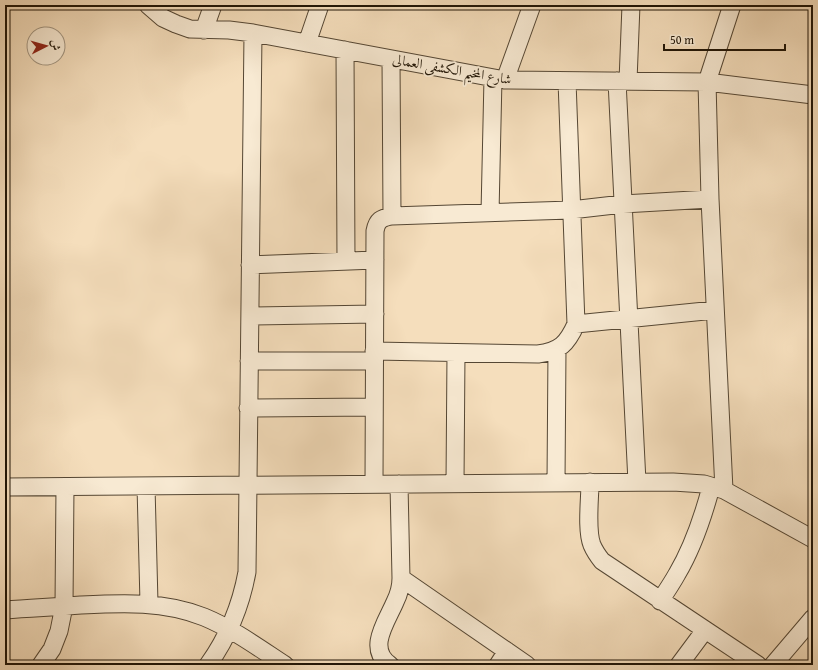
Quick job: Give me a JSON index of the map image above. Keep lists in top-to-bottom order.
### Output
{
  "streets": {
    "street": ["شارع المخيم الكشفى العمالى"]
  },
  "scale_bar": "50 m",
  "north": "right"
}
